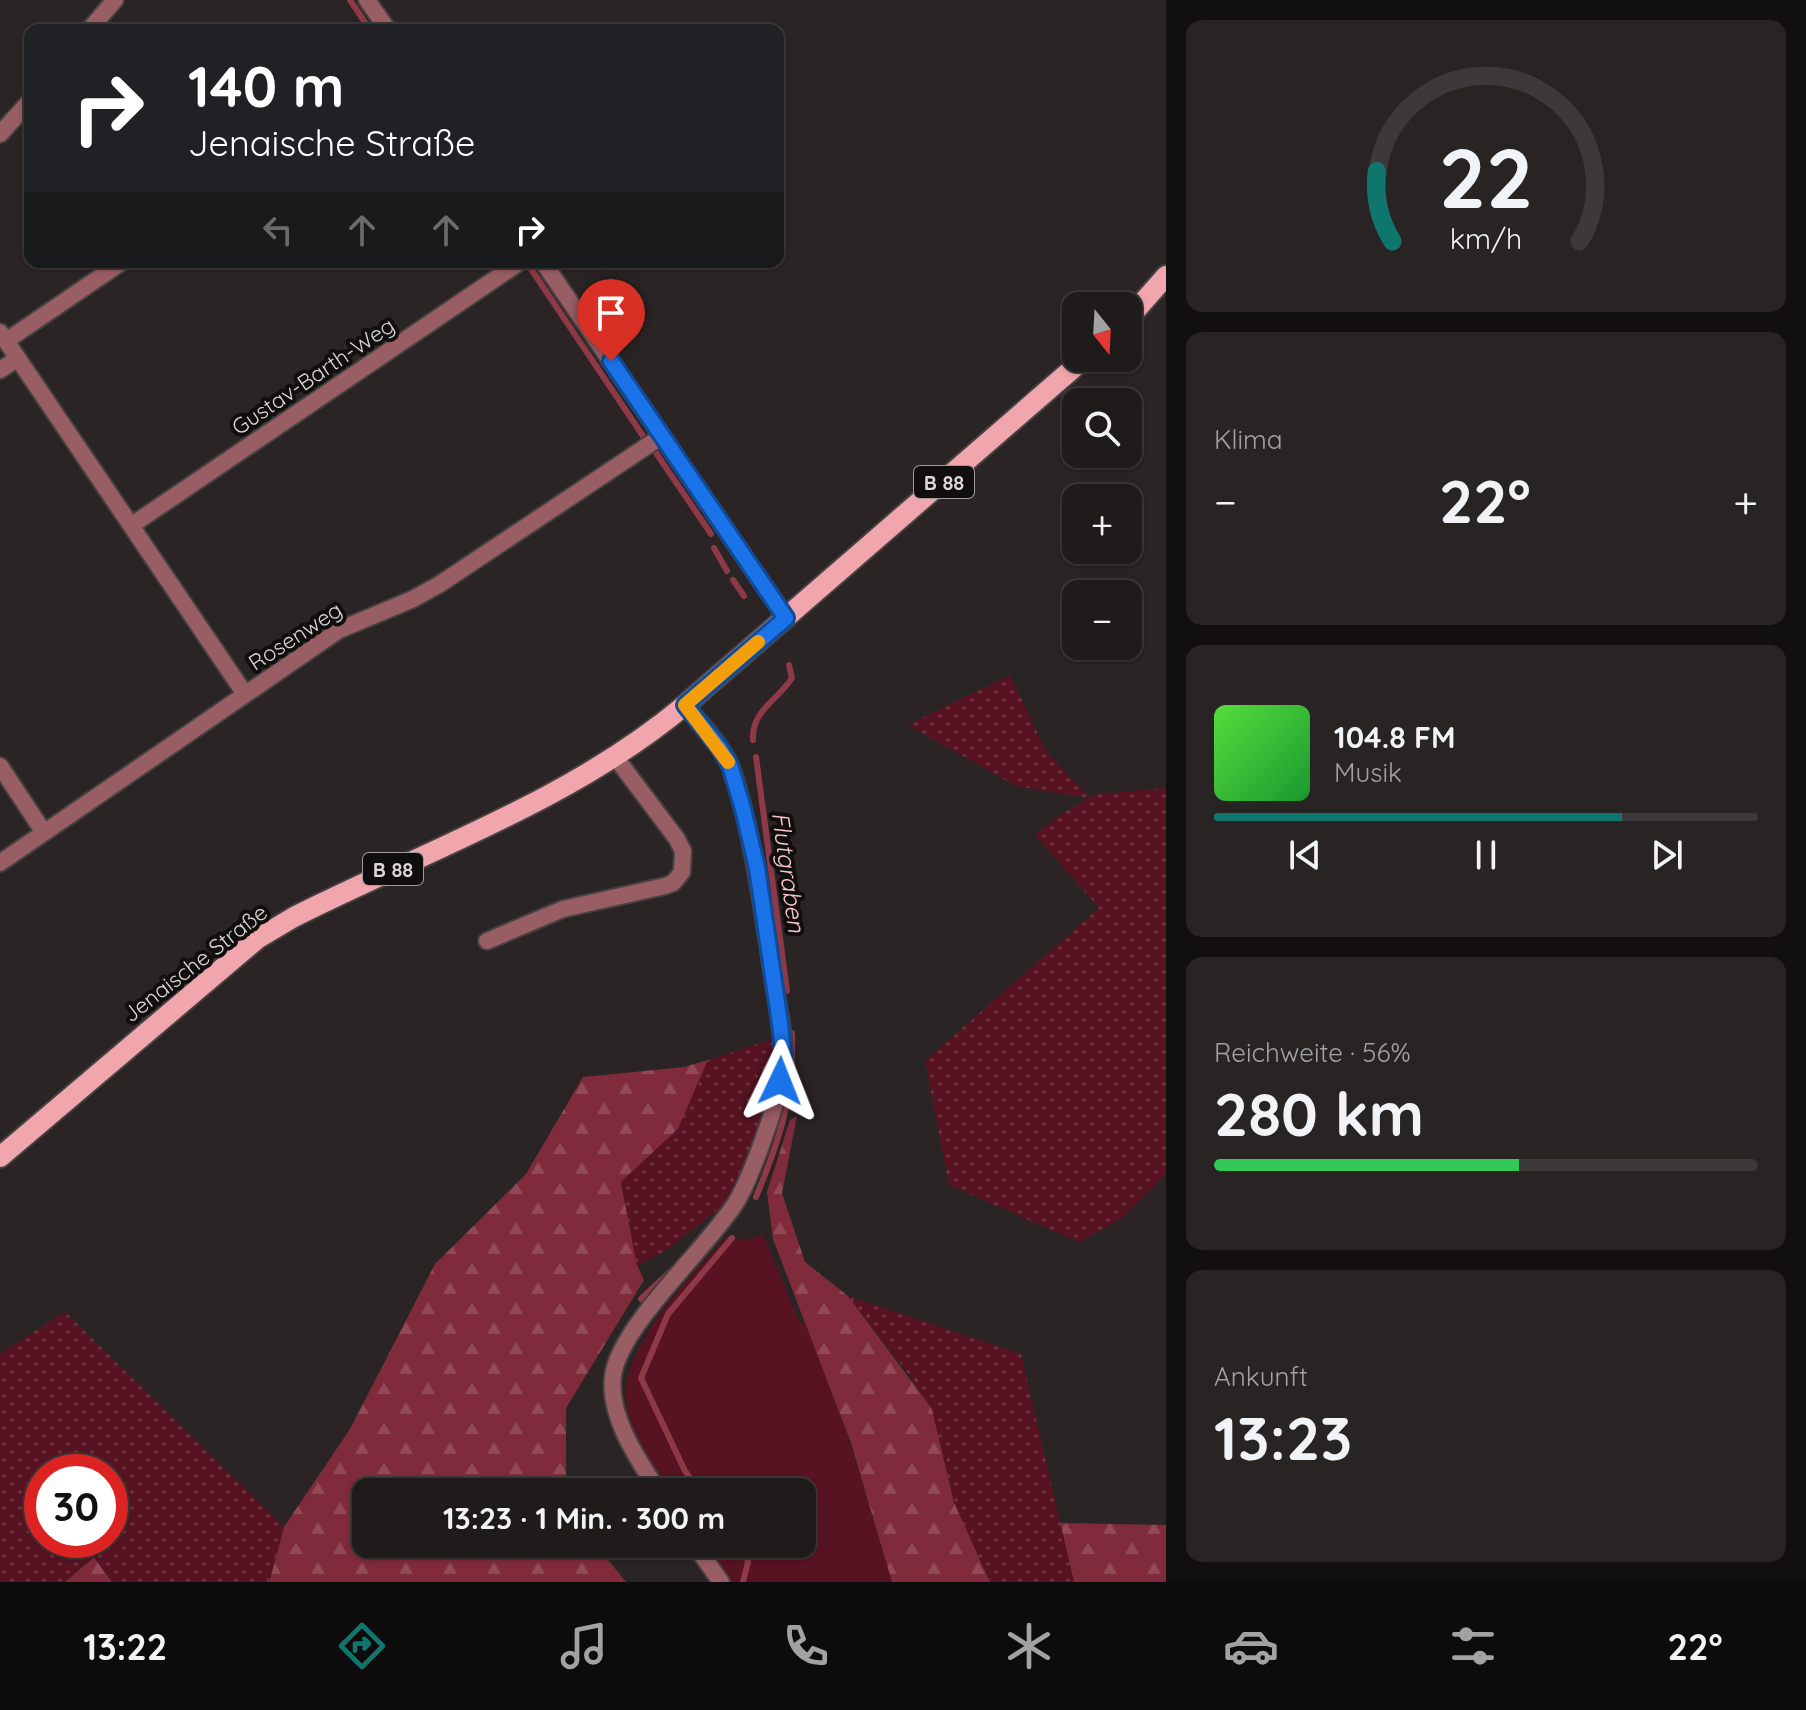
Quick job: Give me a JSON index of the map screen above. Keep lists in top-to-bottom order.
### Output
{
  "streets": {
    "main road": ["B 88", "Jenaische Straße"],
    "street": ["Gustav-Barth-Weg", "Rosenweg"]
  },
  "water": ["Flutgraben"],
  "north": "bottom",
  "page": {
    "turn": ["140 m", "Jenaische Straße"],
    "map_buttons": ["+", "−"],
    "tile": [
      "Klima",
      ["Reichweite · 56%", "280 km"],
      ["Ankunft", "13:23"]
    ],
    "heat": ["−", "22°", "+"],
    "song": ["104.8 FM", "Musik"],
    "limit": "30",
    "trip": "13:23 · 1 Min. · 300 m",
    "tabs": ["13:22", "22°"],
    "gauge": ["22", "km/h"]
  }
}
